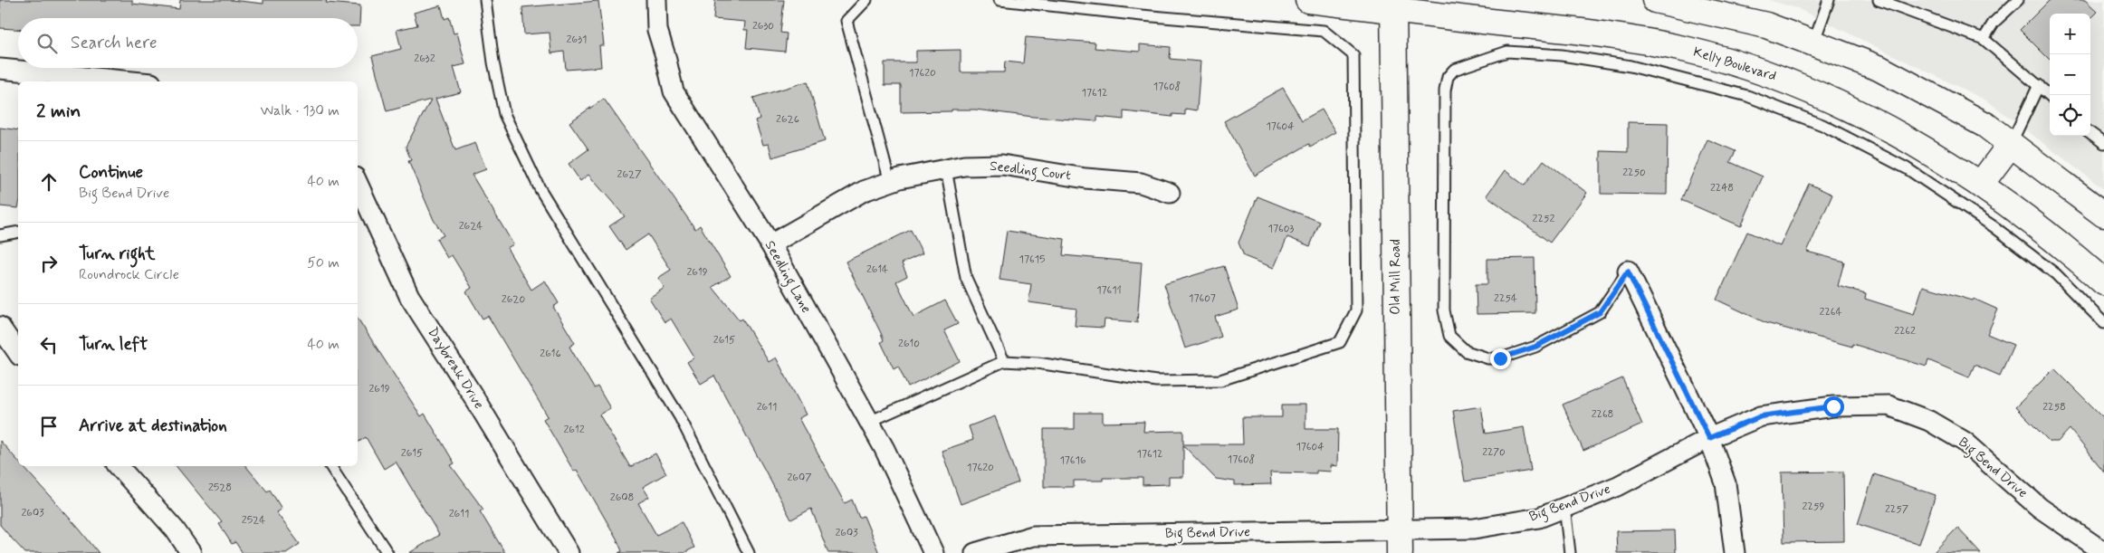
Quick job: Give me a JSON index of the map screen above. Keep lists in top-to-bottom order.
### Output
{
  "streets": {
    "main road": ["Kelly Boulevard", "Old Mill Road"],
    "street": [
      "Seedling Court",
      "Seedling Lane",
      "Daybreak Drive",
      "Big Bend Drive"
    ]
  },
  "crossings": [
    ["Kelly Boulevard", "Old Mill Road"],
    ["Seedling Court", "Seedling Lane"],
    ["Old Mill Road", "Big Bend Drive"]
  ],
  "house_numbers": [
    "2630",
    "2631",
    "2632",
    "17620",
    "17608",
    "17612",
    "2626",
    "17604",
    "2250",
    "2627",
    "2248",
    "2252",
    "2624",
    "17603",
    "17615",
    "2614",
    "2619",
    "17611",
    "17607",
    "2254",
    "2620",
    "2264",
    "2262",
    "2615",
    "2610",
    "2616",
    "2619",
    "2611",
    "2258",
    "2268",
    "2612",
    "17604",
    "2270",
    "2615",
    "17612",
    "17608",
    "17616",
    "17620",
    "2607",
    "2528",
    "2608",
    "2259",
    "2257",
    "2603",
    "2611",
    "2524",
    "2603"
  ],
  "page": {
    "map_buttons": ["+", "−"],
    "search": "Search here",
    "heading": ["2 min", "Walk · 130 m"],
    "list": [
      ["Continue", "Big Bend Drive", "40 m"],
      ["Turn right", "Roundrock Circle", "50 m"],
      ["Turn left", "40 m"],
      "Arrive at destination"
    ]
  }
}
